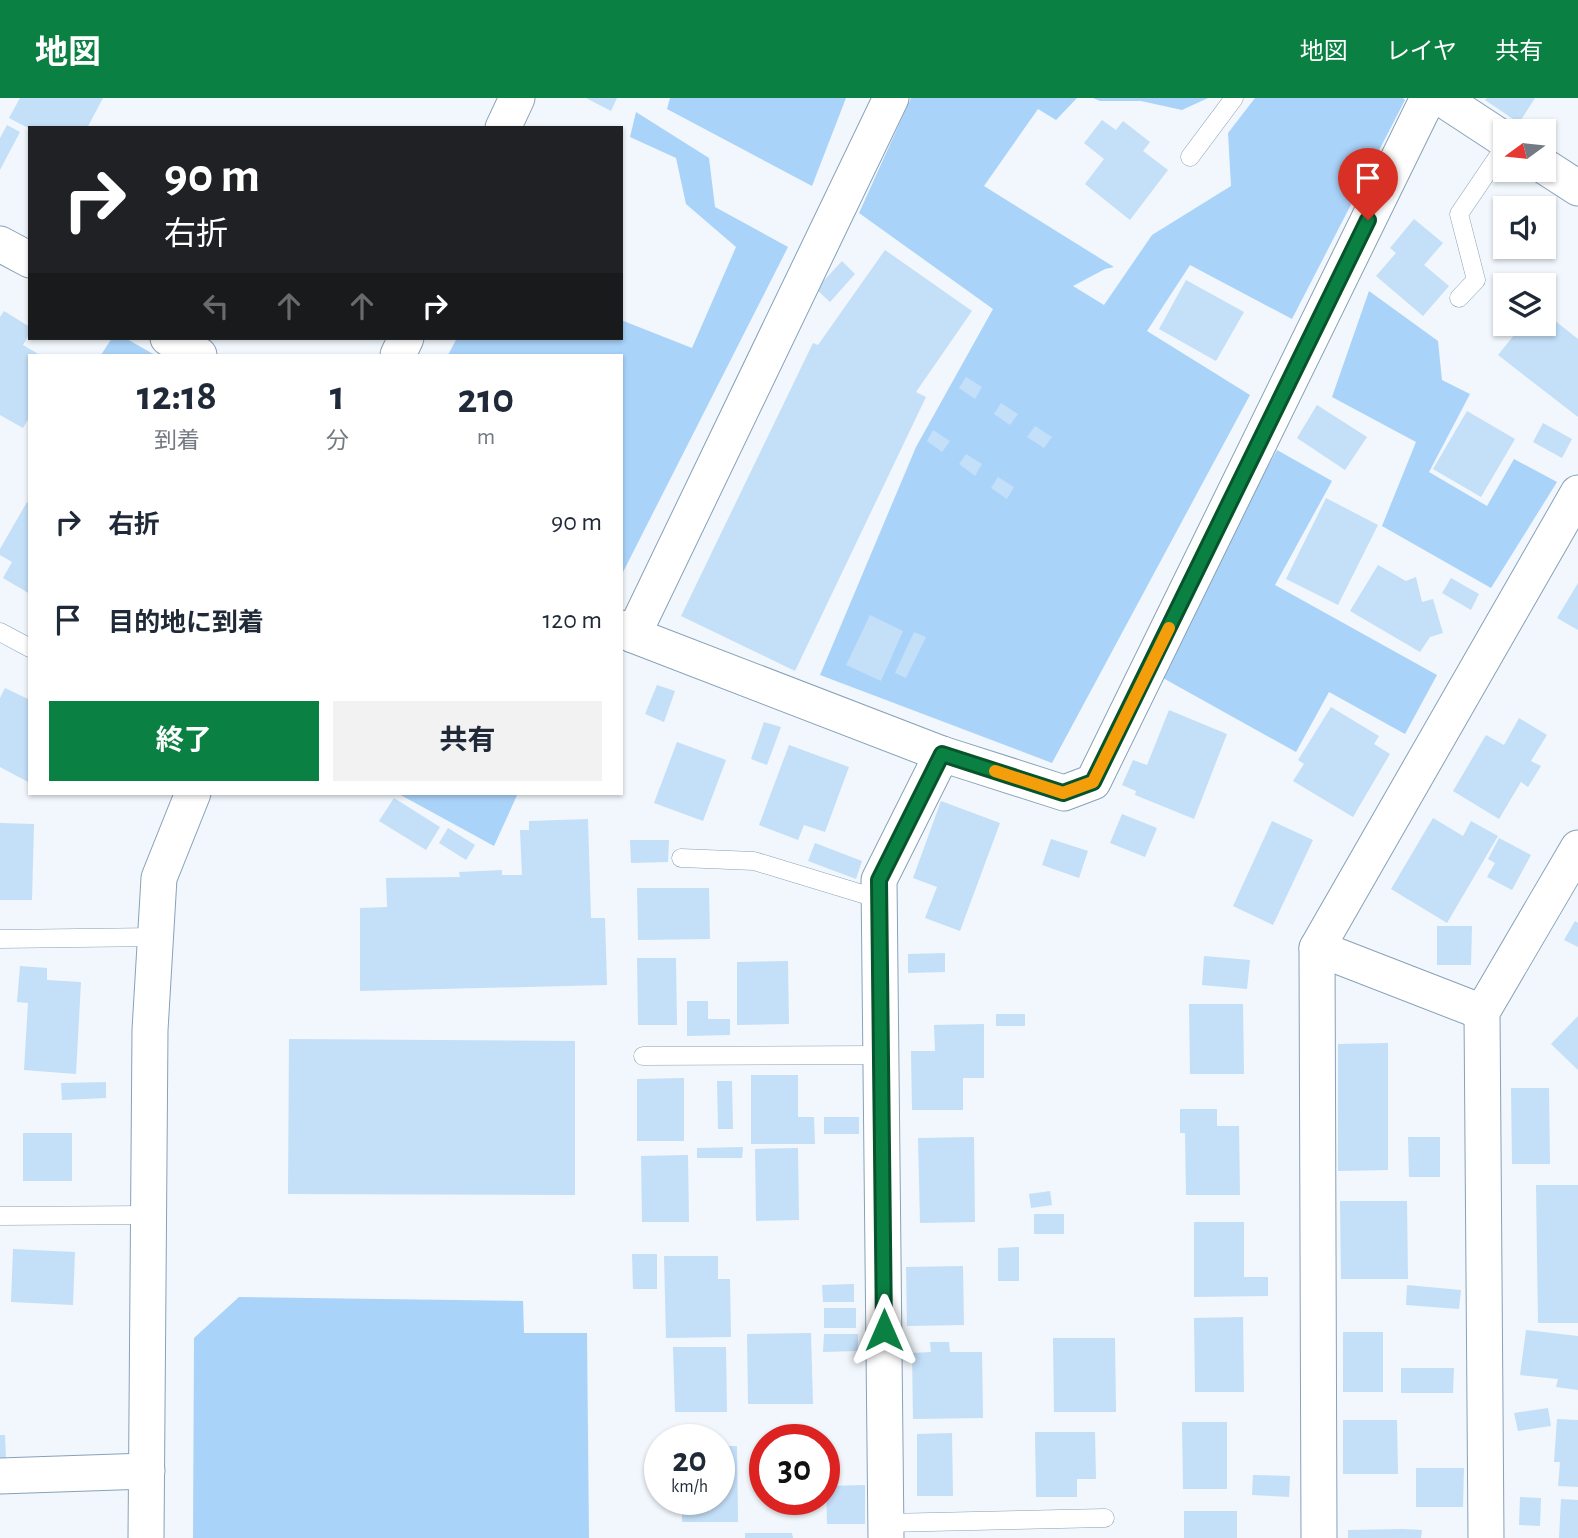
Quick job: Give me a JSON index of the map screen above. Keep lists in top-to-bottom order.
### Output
{
  "north": "left",
  "page": {
    "header": "地図",
    "nav": ["地図", "レイヤ", "共有"],
    "turn": ["90 m", "右折"],
    "eta": [
      "12:18",
      "到着",
      "1",
      "分",
      "210",
      "m"
    ],
    "list": [
      {
        "name": "右折",
        "value": "90 m"
      },
      {
        "name": "目的地に到着",
        "value": "120 m"
      }
    ],
    "buttons": ["終了", "共有"],
    "speed": "20 km/h",
    "limit": "30"
  }
}
